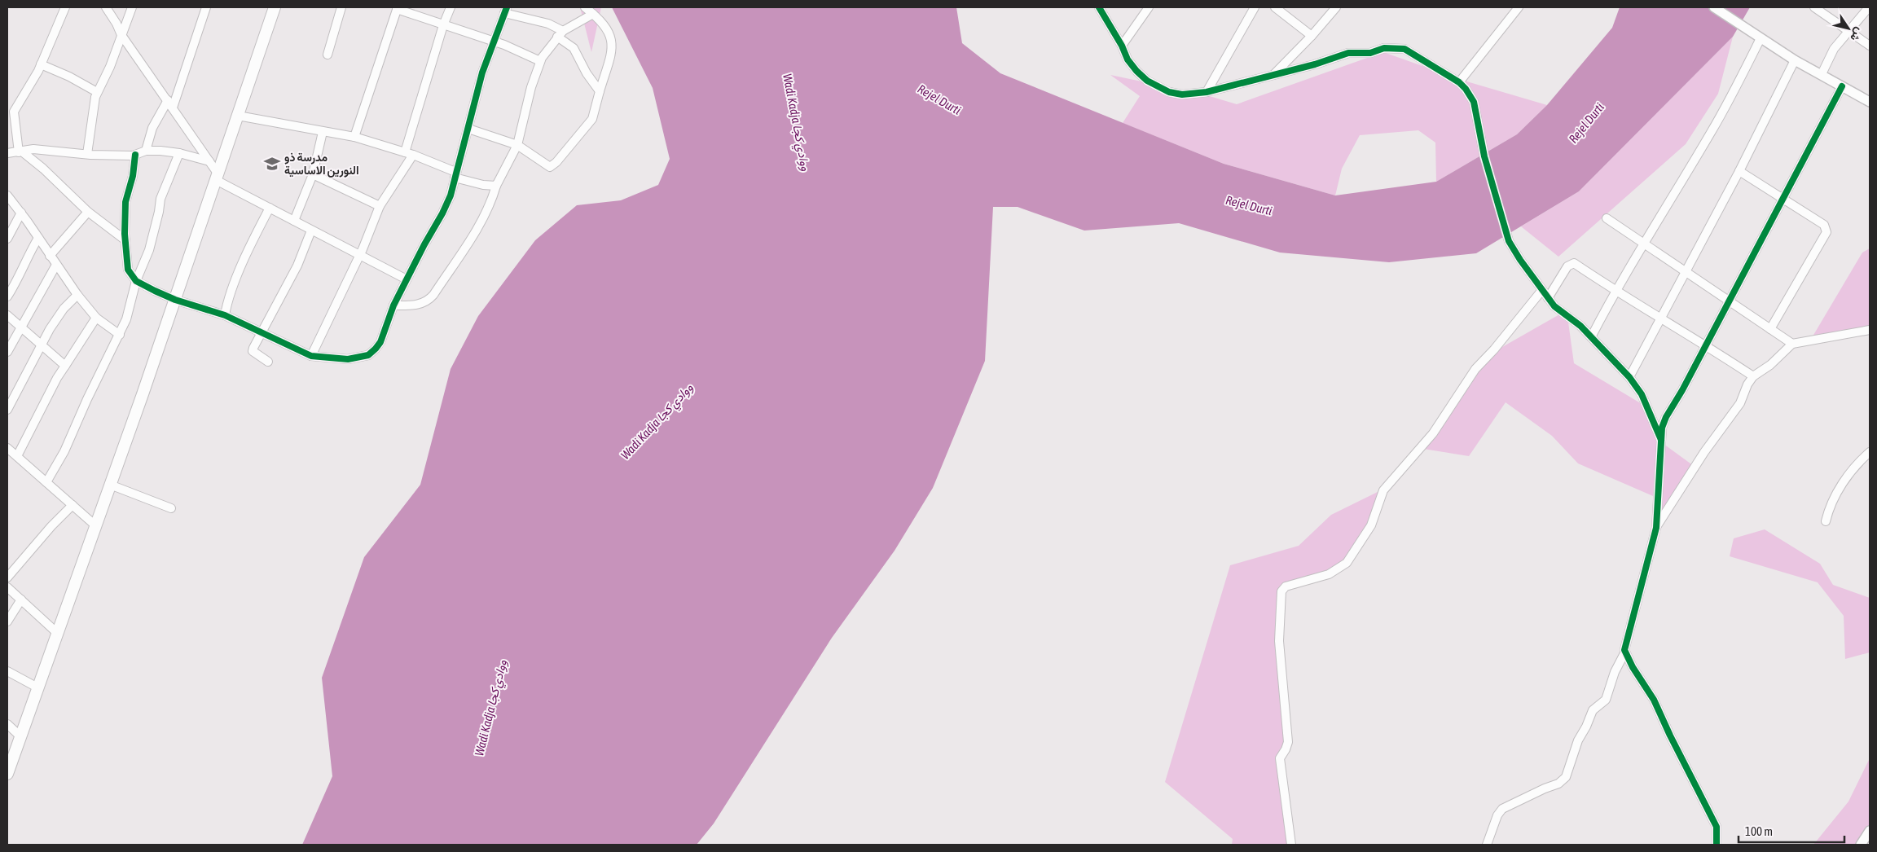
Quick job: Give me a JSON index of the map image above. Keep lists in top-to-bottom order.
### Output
{
  "water": ["Rejel Durti", "Wadi Kadja ووادي كجا"],
  "places": {
    "school or university": ["مدرسة ذو النورين الاساسية"]
  },
  "scale_bar": "100 m",
  "north": "bottom right"
}
